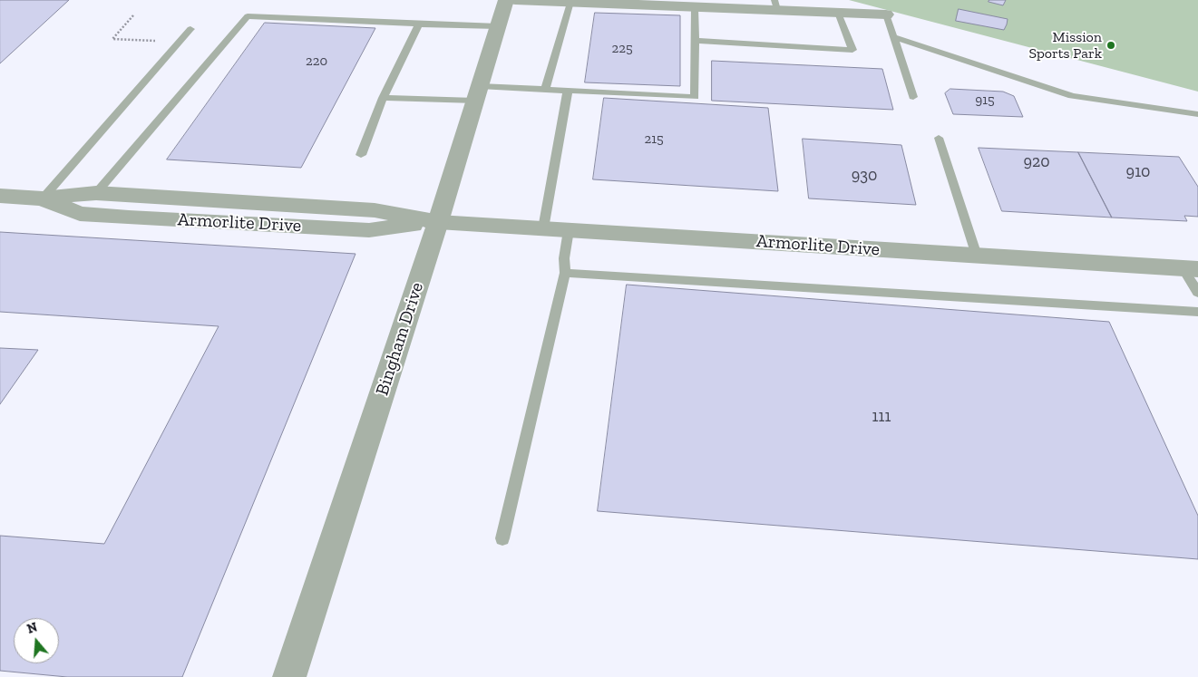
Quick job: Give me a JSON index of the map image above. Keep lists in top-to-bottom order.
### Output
{
  "streets": {
    "street": ["Armorlite Drive", "Bingham Drive"]
  },
  "crossings": [
    ["Armorlite Drive", "Bingham Drive"]
  ],
  "places": ["Mission Sports Park"],
  "house_numbers": [
    "225",
    "220",
    "915",
    "215",
    "920",
    "910",
    "930",
    "111"
  ],
  "north": "top"
}
